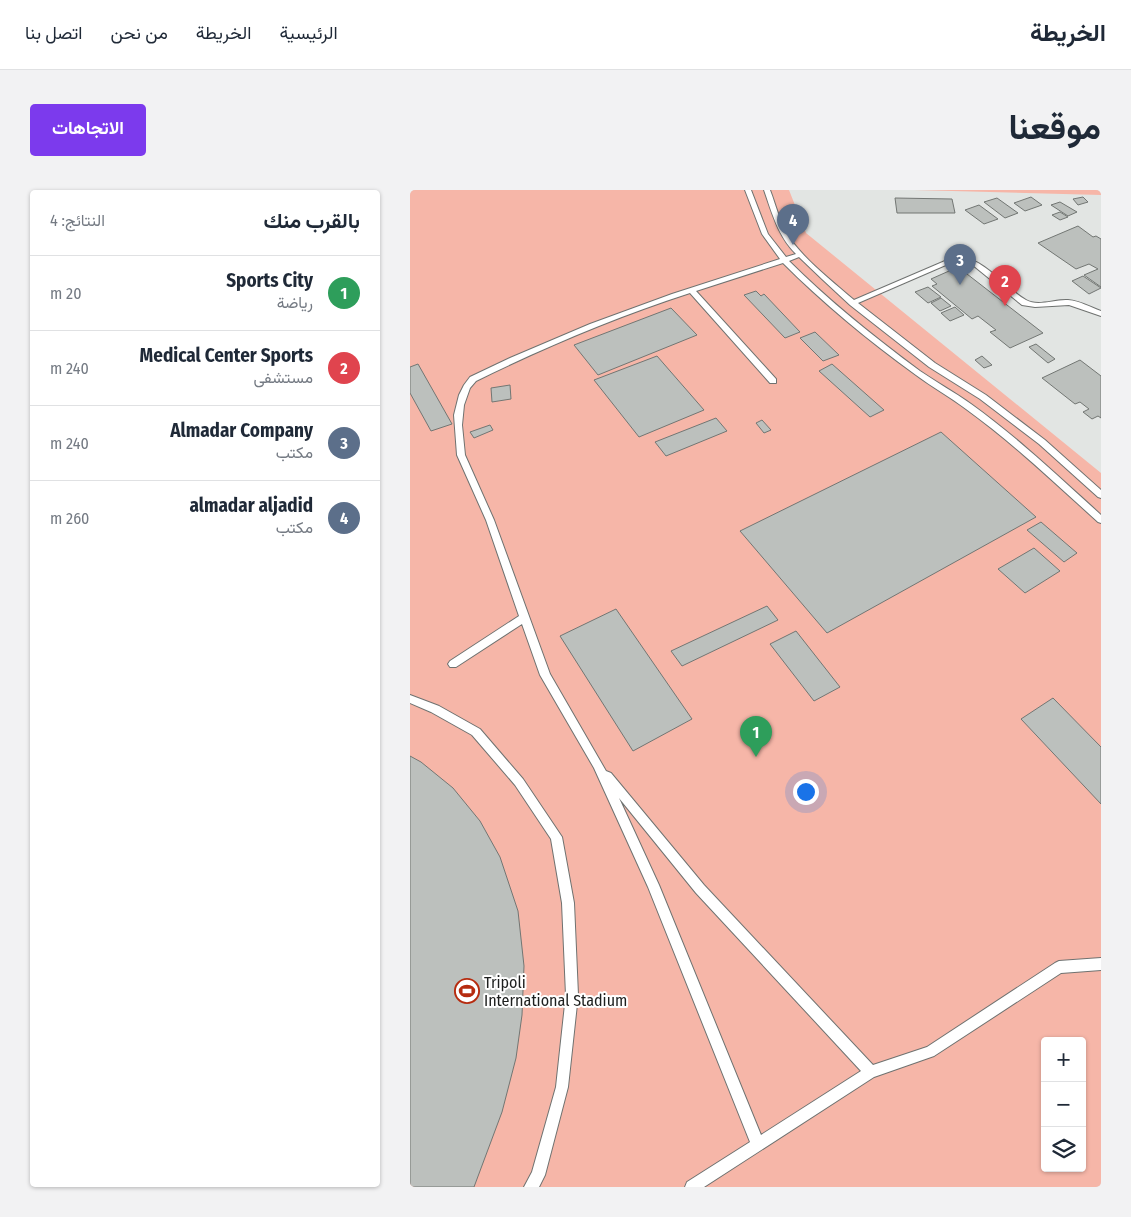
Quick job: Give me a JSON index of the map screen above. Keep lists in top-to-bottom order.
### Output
{
  "places": {
    "sports": ["Tripoli International Stadium"]
  },
  "page": {
    "header": "الخريطة",
    "nav": [
      "الرئيسية",
      "الخريطة",
      "من نحن",
      "اتصل بنا"
    ],
    "title": "موقعنا",
    "buttons": "الاتجاهات",
    "heading": ["بالقرب منك", "النتائج: 4"],
    "pins": [
      "4",
      "3",
      "2",
      "1"
    ],
    "list": [
      {
        "mark": "1",
        "name": "Sports City",
        "note": "رياضة",
        "value": "20 m"
      },
      {
        "mark": "2",
        "name": "Medical Center Sports",
        "note": "مستشفى",
        "value": "240 m"
      },
      {
        "mark": "3",
        "name": "Almadar Company",
        "note": "مكتب",
        "value": "240 m"
      },
      {
        "mark": "4",
        "name": "almadar aljadid",
        "note": "مكتب",
        "value": "260 m"
      }
    ],
    "map_buttons": ["+", "−"]
  }
}
